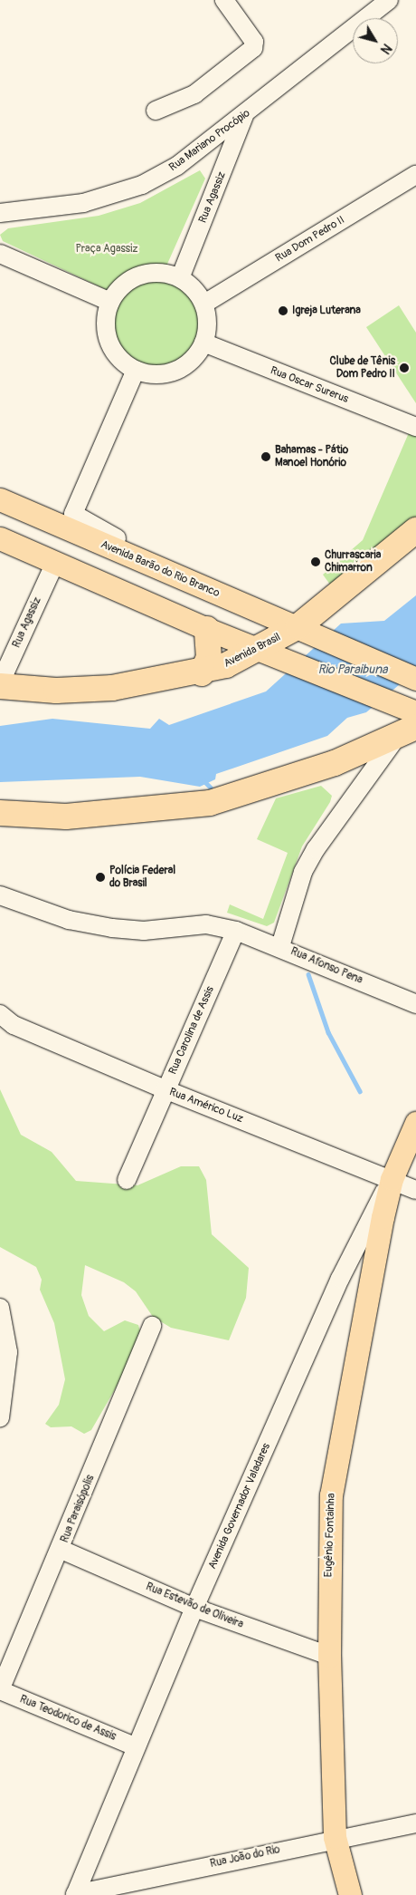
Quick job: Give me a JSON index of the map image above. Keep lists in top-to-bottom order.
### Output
{
  "streets": {
    "highway": ["Avenida Brasil"],
    "main road": ["Avenida Barão do Rio Branco", "Avenida Governador Valadares", "Eugênio Fontainha"],
    "street": [
      "Rua Mariano Procópio",
      "Rua Agassiz",
      "Rua Dom Pedro II",
      "Rua Oscar Surerus",
      "Rua Afonso Pena",
      "Rua Carolina de Assis",
      "Rua Américo Luz",
      "Rua Paraisópolis",
      "Rua Estevão de Oliveira",
      "Rua Teodorico de Assis",
      "Rua João do Rio"
    ]
  },
  "crossings": [
    ["Rua Mariano Procópio", "Rua Agassiz"],
    ["Rua Agassiz", "Rua Dom Pedro II"],
    ["Rua Agassiz", "Rua Oscar Surerus"],
    ["Rua Agassiz", "Avenida Brasil"],
    ["Rua Dom Pedro II", "Rua Oscar Surerus"],
    ["Avenida Barão do Rio Branco", "Avenida Brasil"],
    ["Rua Afonso Pena", "Rua Carolina de Assis"],
    ["Rua Carolina de Assis", "Rua Américo Luz"],
    ["Rua Américo Luz", "Avenida Governador Valadares"],
    ["Rua Américo Luz", "Eugênio Fontainha"],
    ["Avenida Governador Valadares", "Eugênio Fontainha"],
    ["Avenida Governador Valadares", "Rua Estevão de Oliveira"],
    ["Avenida Governador Valadares", "Rua Teodorico de Assis"],
    ["Avenida Governador Valadares", "Rua João do Rio"],
    ["Rua Paraisópolis", "Rua Estevão de Oliveira"],
    ["Rua Paraisópolis", "Rua Teodorico de Assis"],
    ["Eugênio Fontainha", "Rua Estevão de Oliveira"],
    ["Eugênio Fontainha", "Rua João do Rio"]
  ],
  "water": ["Rio Paraibuna"],
  "parks": ["Praça Agassiz"],
  "places": [
    "Igreja Luterana",
    "Clube de Tênis Dom Pedro II",
    "Bahamas - Pátio Manoel Honório",
    "Churrascaria Chimarron",
    "Polícia Federal do Brasil"
  ],
  "north": "bottom right"
}
